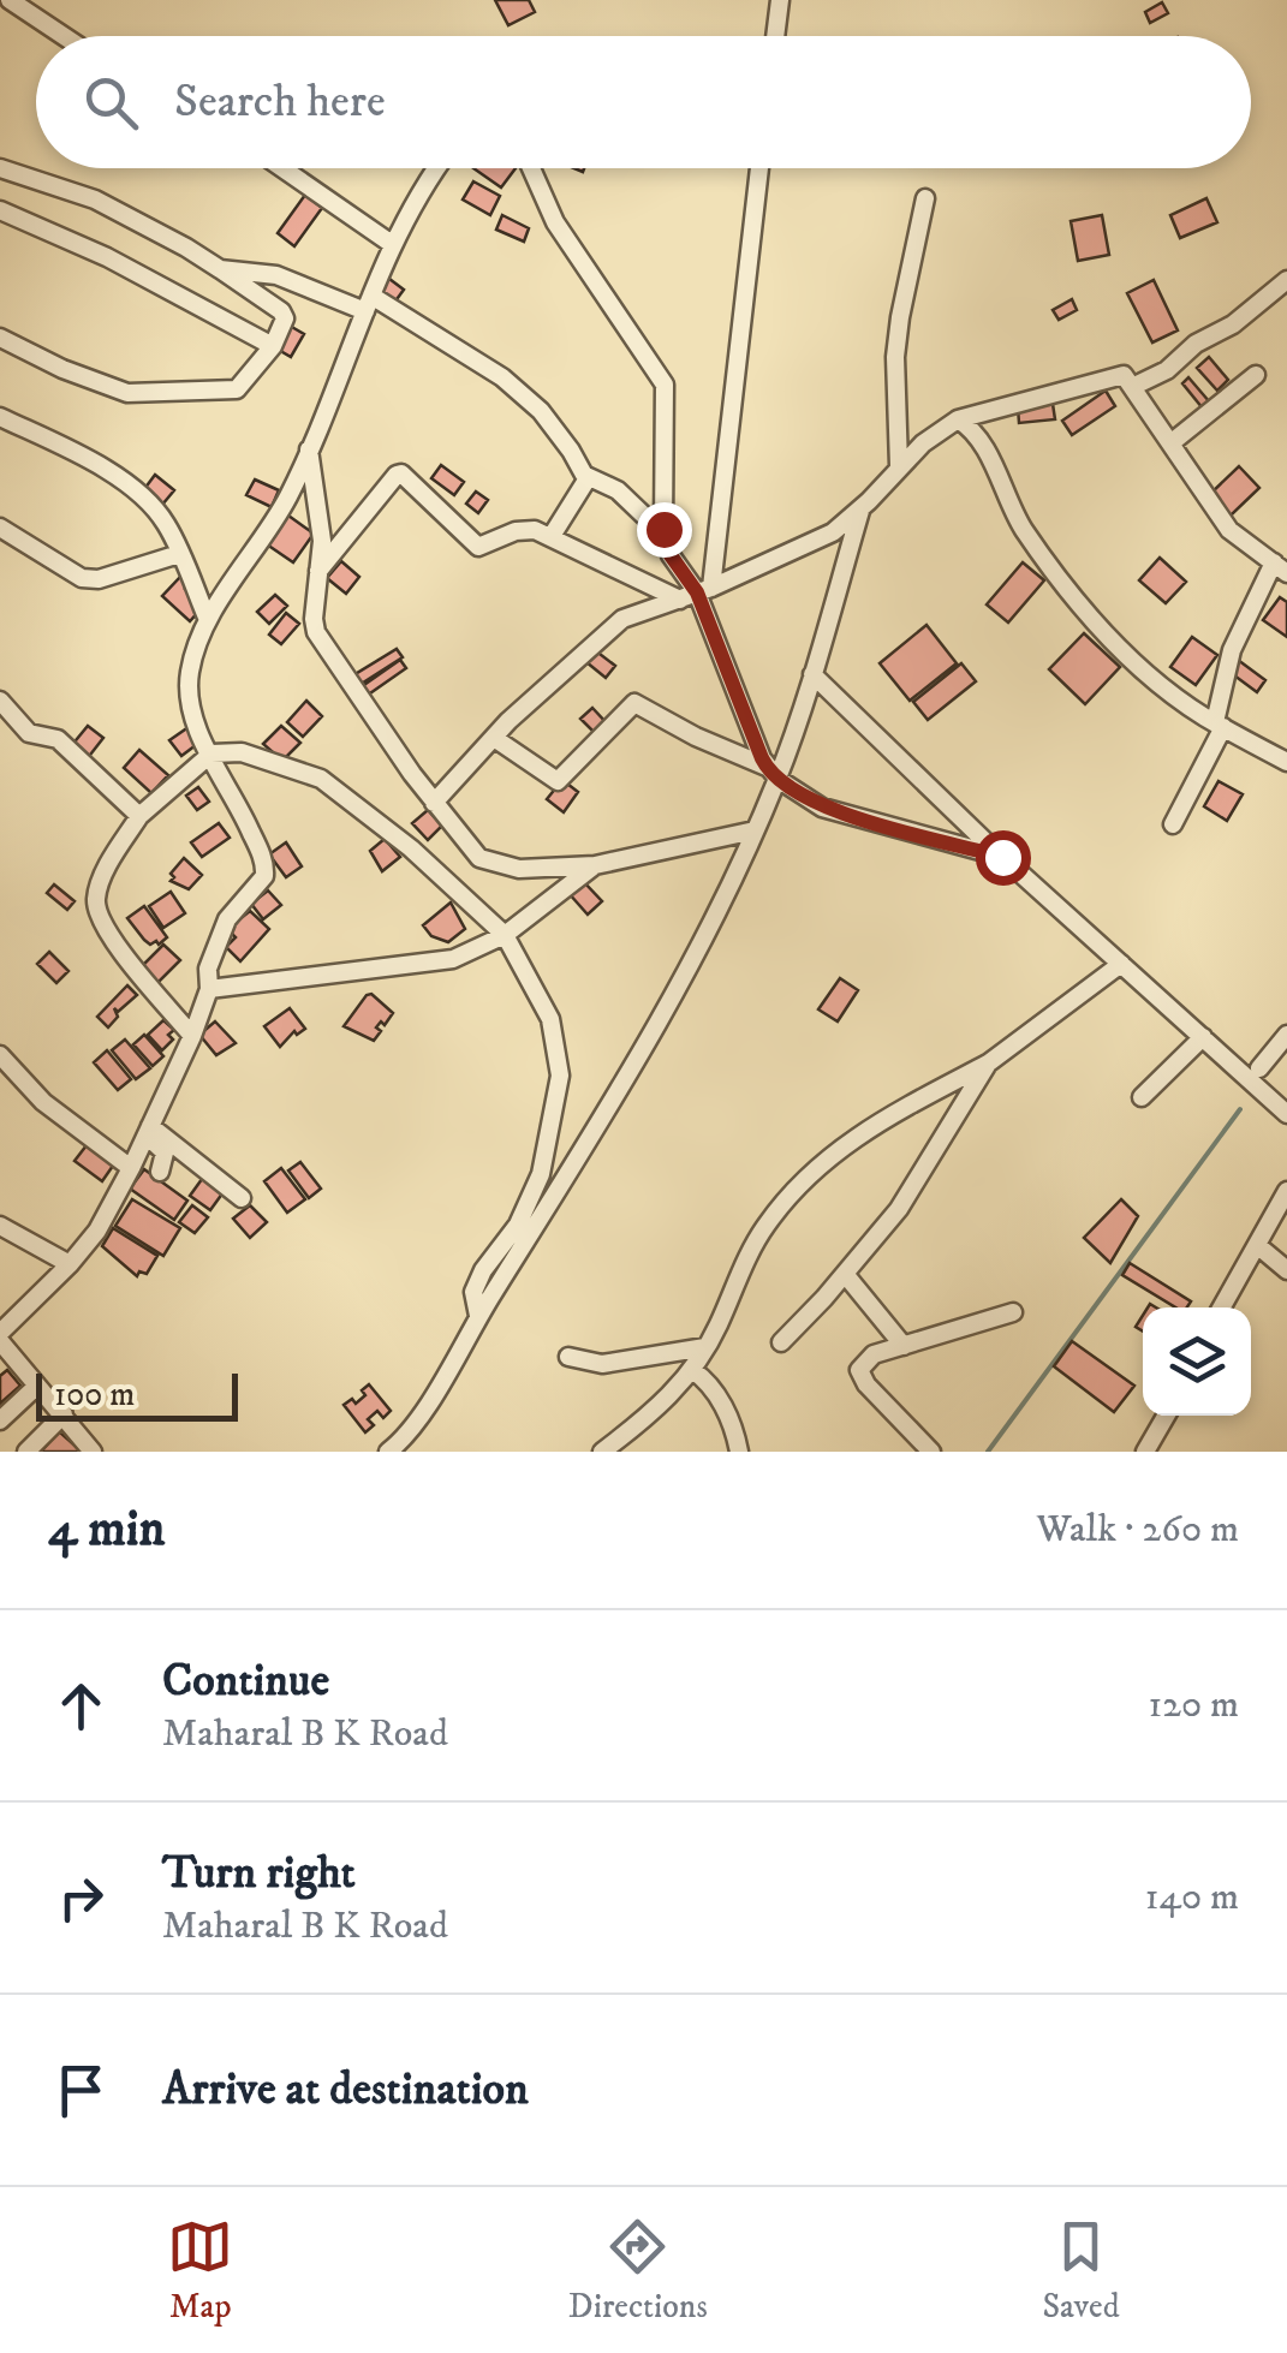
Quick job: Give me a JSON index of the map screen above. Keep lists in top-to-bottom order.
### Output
{
  "scale_bar": "100 m",
  "page": {
    "search": "Search here",
    "scale": "100 m",
    "heading": ["4 min", "Walk · 260 m"],
    "list": [
      ["Continue", "Maharal B K Road", "120 m"],
      ["Turn right", "Maharal B K Road", "140 m"],
      "Arrive at destination"
    ],
    "nav": ["Map", "Directions", "Saved"]
  }
}
